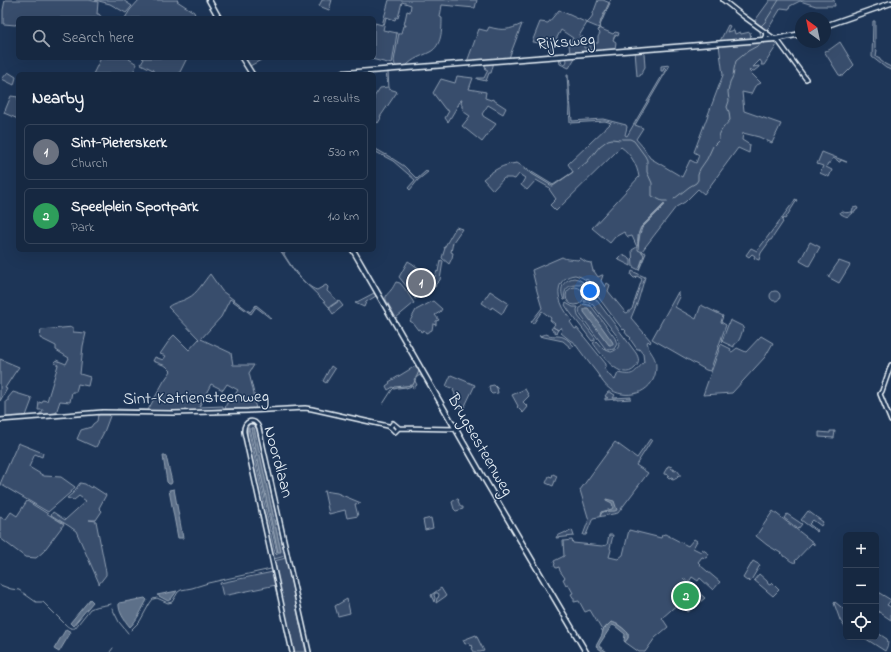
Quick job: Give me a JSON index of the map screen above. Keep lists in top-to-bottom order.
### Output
{
  "streets": {
    "main road": ["Rijksweg", "Brugsesteenweg"],
    "street": ["Sint-Katriensteenweg", "Noordlaan"]
  },
  "north": "top left",
  "page": {
    "search": "Search here",
    "heading": ["Nearby", "2 results"],
    "list": [
      {
        "mark": "1",
        "name": "Sint-Pieterskerk",
        "note": "Church",
        "value": "530 m"
      },
      {
        "mark": "2",
        "name": "Speelplein Sportpark",
        "note": "Park",
        "value": "1.0 km"
      }
    ],
    "pins": ["1", "2"],
    "map_buttons": ["+", "−"]
  }
}
